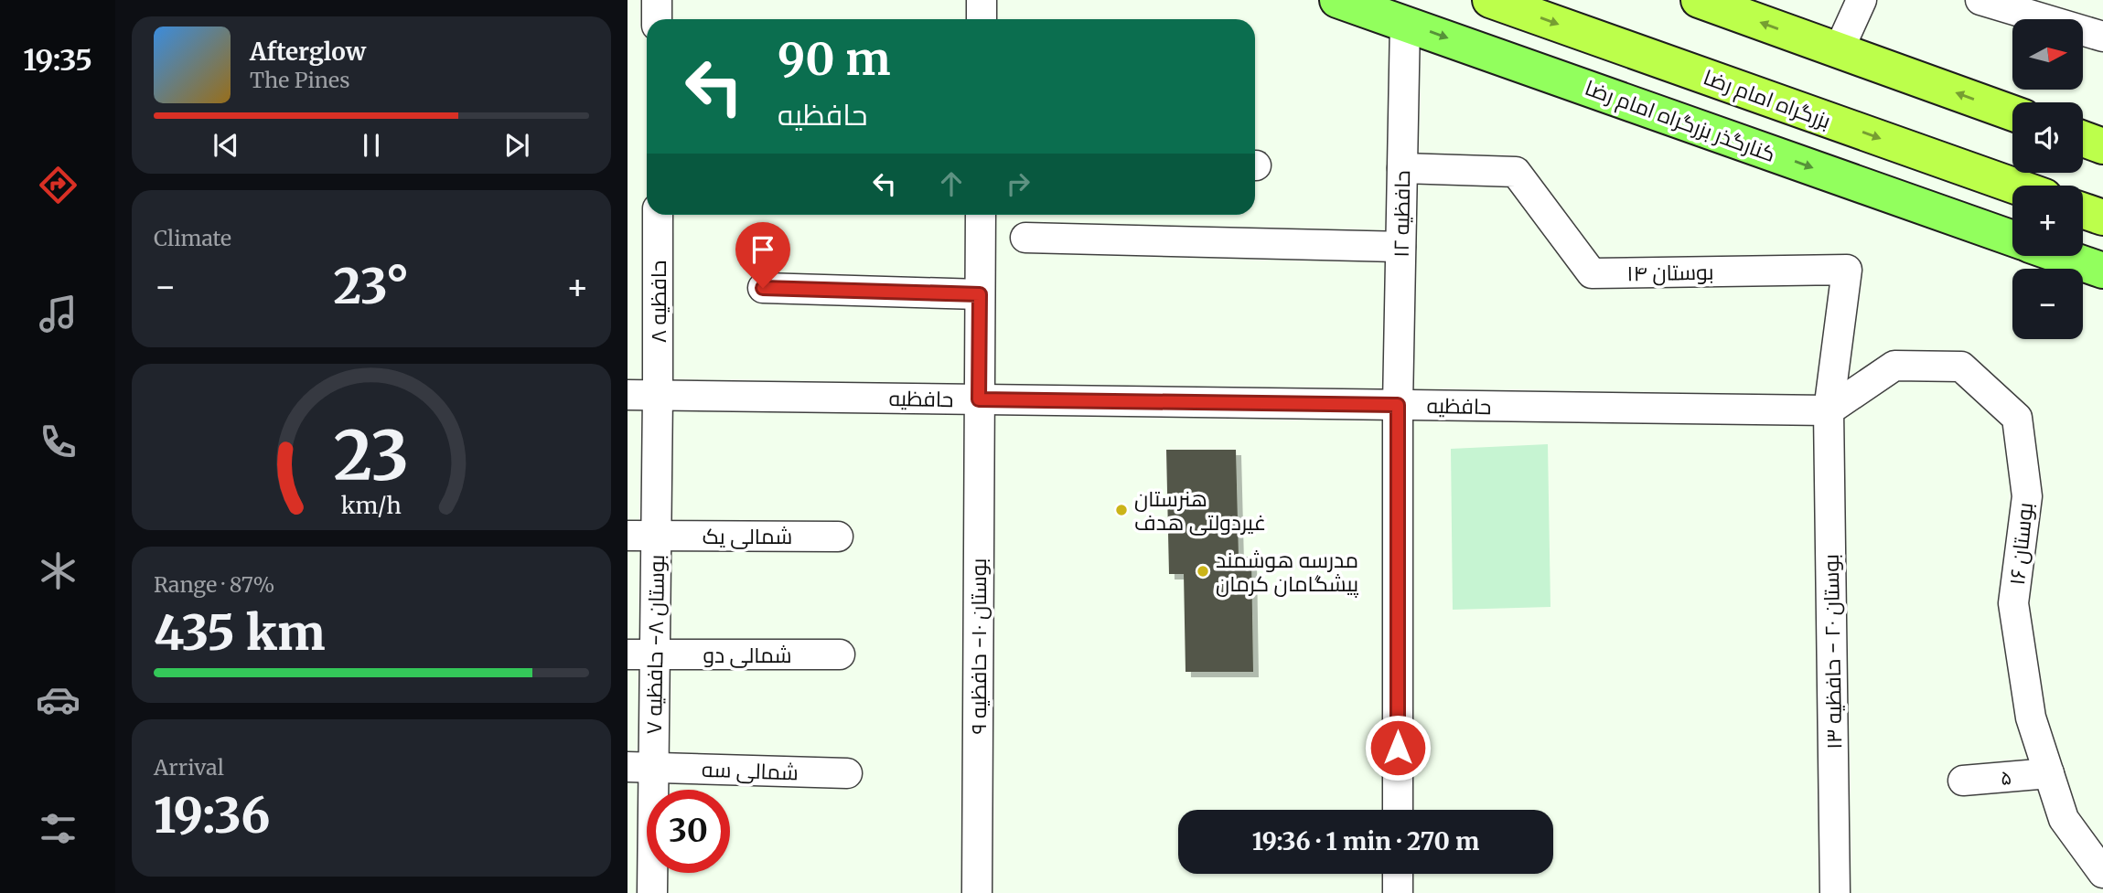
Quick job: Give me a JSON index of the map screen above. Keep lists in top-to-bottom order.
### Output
{
  "streets": {
    "highway": ["بزرگراه امام رضا"],
    "main road": ["کنارگذر بزرگراه امام رضا"],
    "street": [
      "حافظیه ۱۲",
      "بوستان ۱۴",
      "حافظیه ۸",
      "حافظیه",
      "شمالی یک",
      "بوستان ۱۶",
      "بوستان ۸- حافظیه ۷",
      "بوستان ۱۰- حافظیه ۹",
      "بوستان ۲۰ - حافظیه ۱۳",
      "شمالی دو",
      "شمالی سه",
      "۵"
    ]
  },
  "crossings": [
    ["کنارگذر بزرگراه امام رضا", "حافظیه ۱۲"],
    ["حافظیه ۱۲", "بوستان ۱۴"],
    ["حافظیه ۱۲", "حافظیه"],
    ["بوستان ۱۴", "حافظیه"],
    ["بوستان ۱۴", "بوستان ۱۶"],
    ["بوستان ۱۴", "بوستان ۲۰ - حافظیه ۱۳"],
    ["حافظیه ۸", "حافظیه"],
    ["حافظیه ۸", "بوستان ۸- حافظیه ۷"],
    ["حافظیه", "بوستان ۱۶"],
    ["حافظیه", "بوستان ۸- حافظیه ۷"],
    ["حافظیه", "بوستان ۱۰- حافظیه ۹"],
    ["حافظیه", "بوستان ۲۰ - حافظیه ۱۳"],
    ["شمالی یک", "بوستان ۸- حافظیه ۷"],
    ["بوستان ۱۶", "بوستان ۲۰ - حافظیه ۱۳"],
    ["بوستان ۱۶", "۵"],
    ["بوستان ۸- حافظیه ۷", "شمالی دو"],
    ["بوستان ۸- حافظیه ۷", "شمالی سه"]
  ],
  "one_way": ["کنارگذر بزرگراه امام رضا"],
  "places": ["هنرستان غیردولتی هدف", "مدرسه هوشمند پیشگامان کرمان"],
  "north": "right",
  "page": {
    "tabs": "19:35",
    "map_buttons": ["+", "−"],
    "turn": ["90 m", "حافظیه"],
    "song": ["Afterglow", "The Pines"],
    "tile": [
      "Climate",
      ["Range · 87%", "435 km"],
      ["Arrival", "19:36"]
    ],
    "heat": ["−", "23°", "+"],
    "limit": "30",
    "trip": "19:36 · 1 min · 270 m",
    "gauge": ["23", "km/h"]
  }
}
